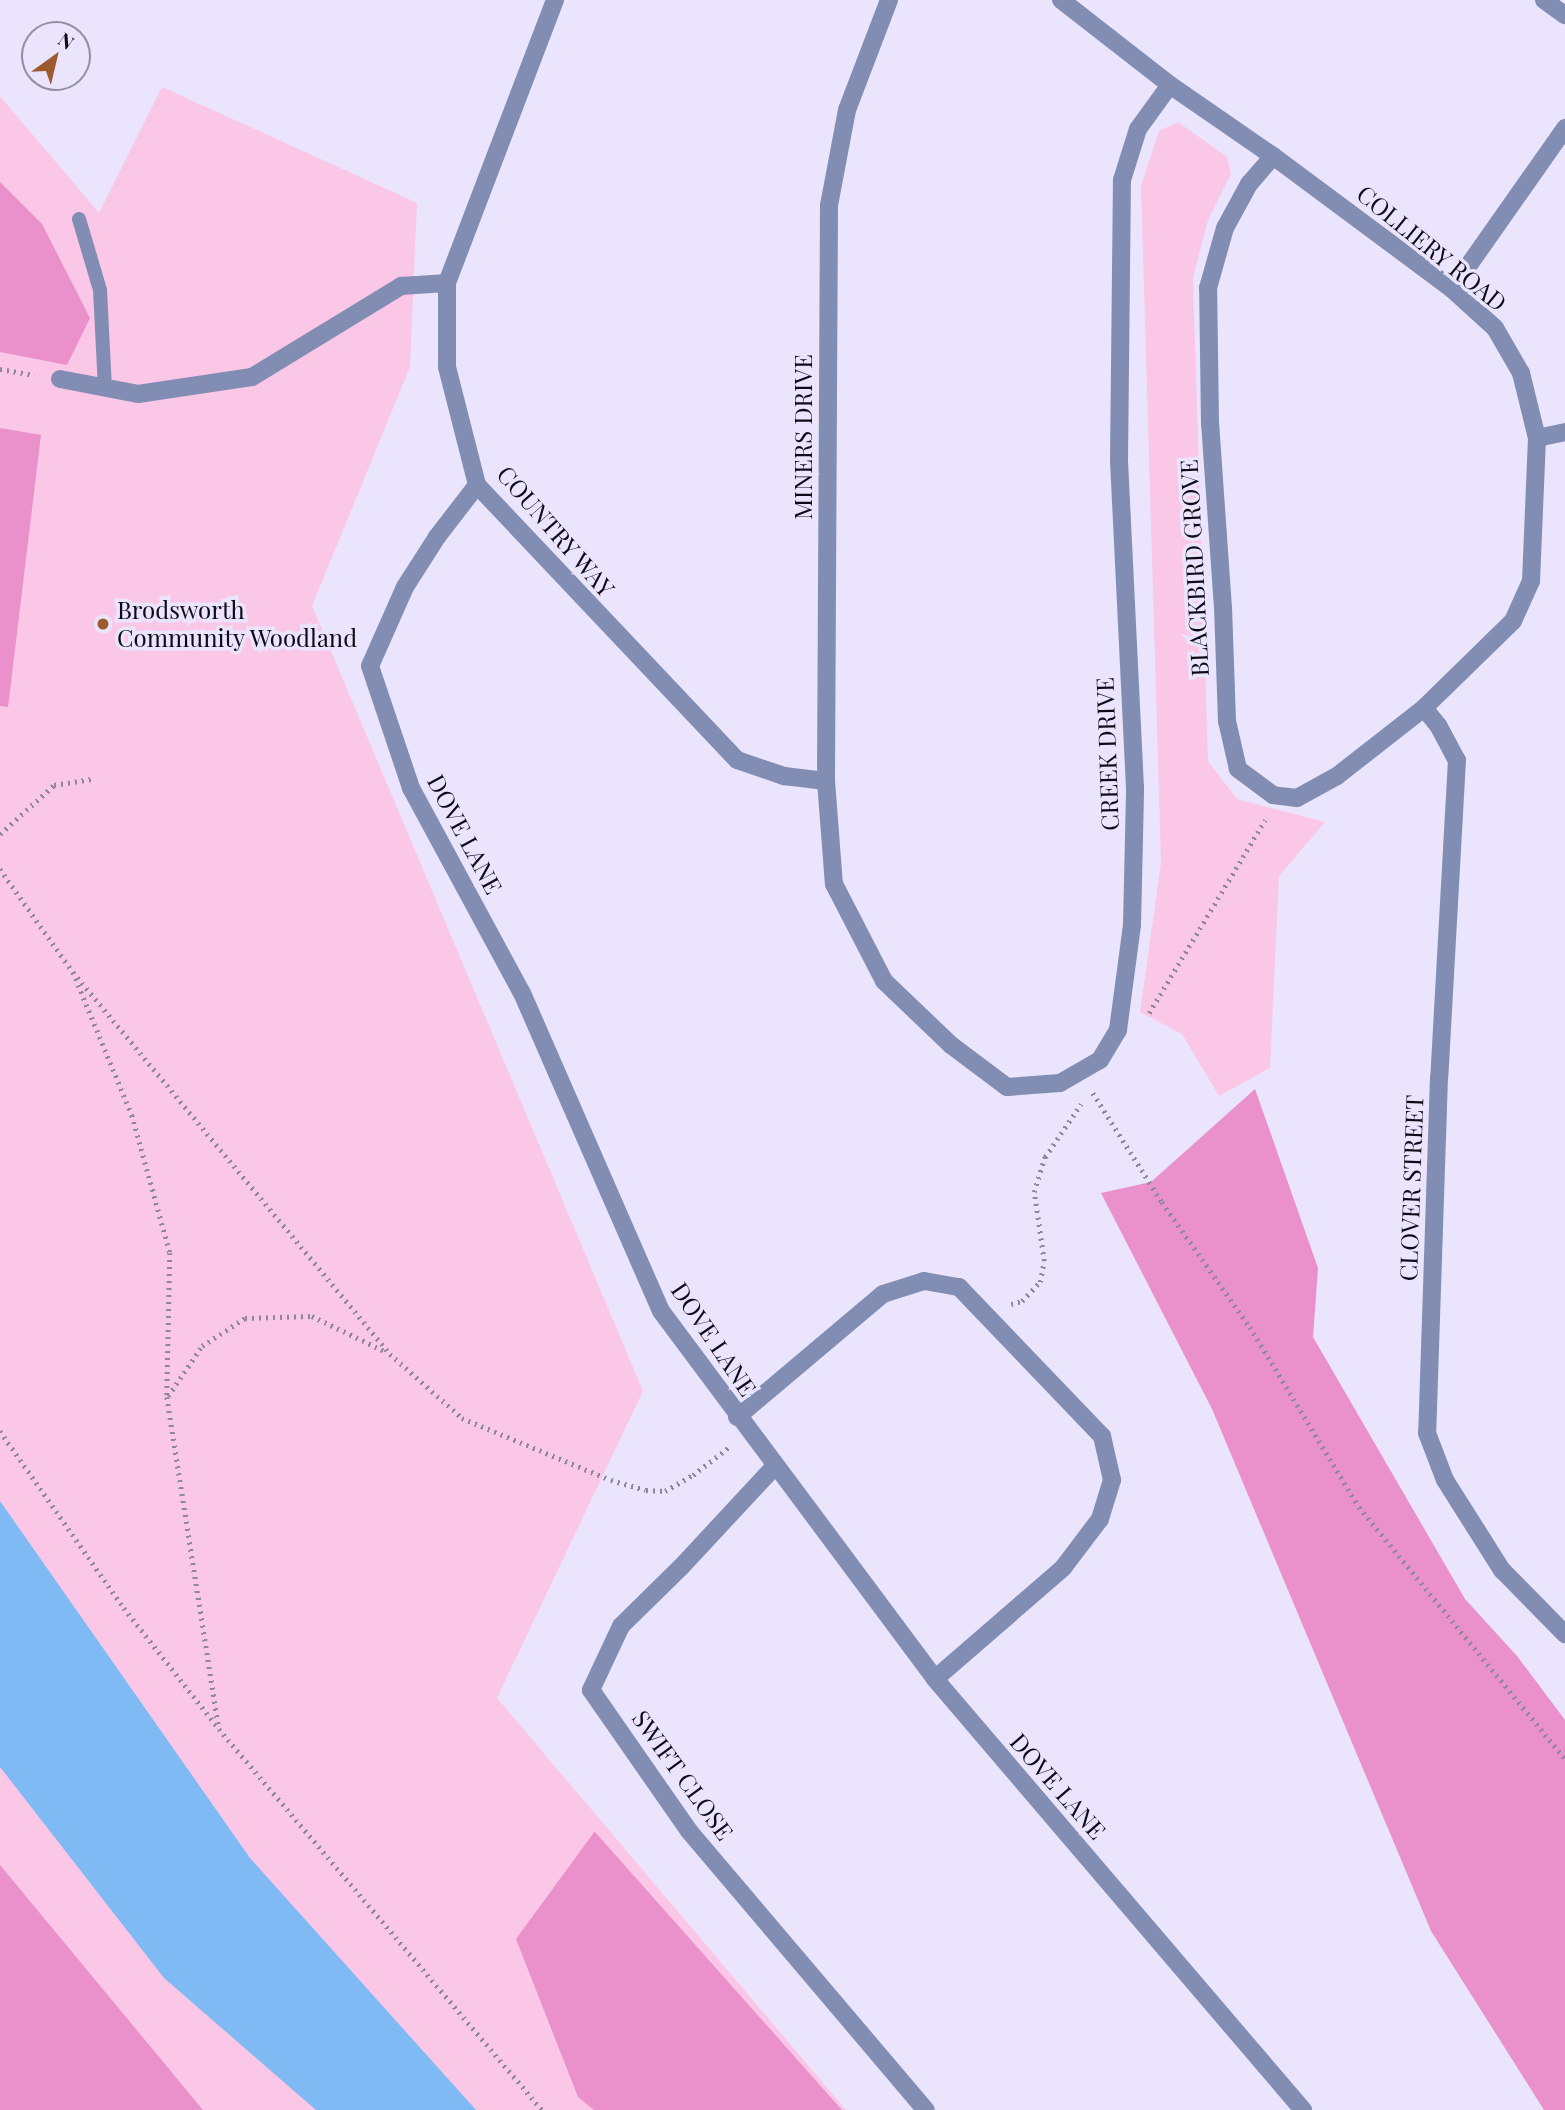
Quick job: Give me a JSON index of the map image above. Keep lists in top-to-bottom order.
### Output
{
  "streets": {
    "street": [
      "COLLIERY ROAD",
      "MINERS DRIVE",
      "COUNTRY WAY",
      "BLACKBIRD GROVE",
      "CREEK DRIVE",
      "DOVE LANE",
      "CLOVER STREET",
      "SWIFT CLOSE"
    ]
  },
  "crossings": [
    ["COLLIERY ROAD", "BLACKBIRD GROVE"],
    ["COLLIERY ROAD", "CREEK DRIVE"],
    ["COLLIERY ROAD", "CLOVER STREET"],
    ["MINERS DRIVE", "COUNTRY WAY"],
    ["MINERS DRIVE", "CREEK DRIVE"],
    ["COUNTRY WAY", "DOVE LANE"],
    ["DOVE LANE", "SWIFT CLOSE"]
  ],
  "places": ["Brodsworth Community Woodland"],
  "north": "top right"
}
